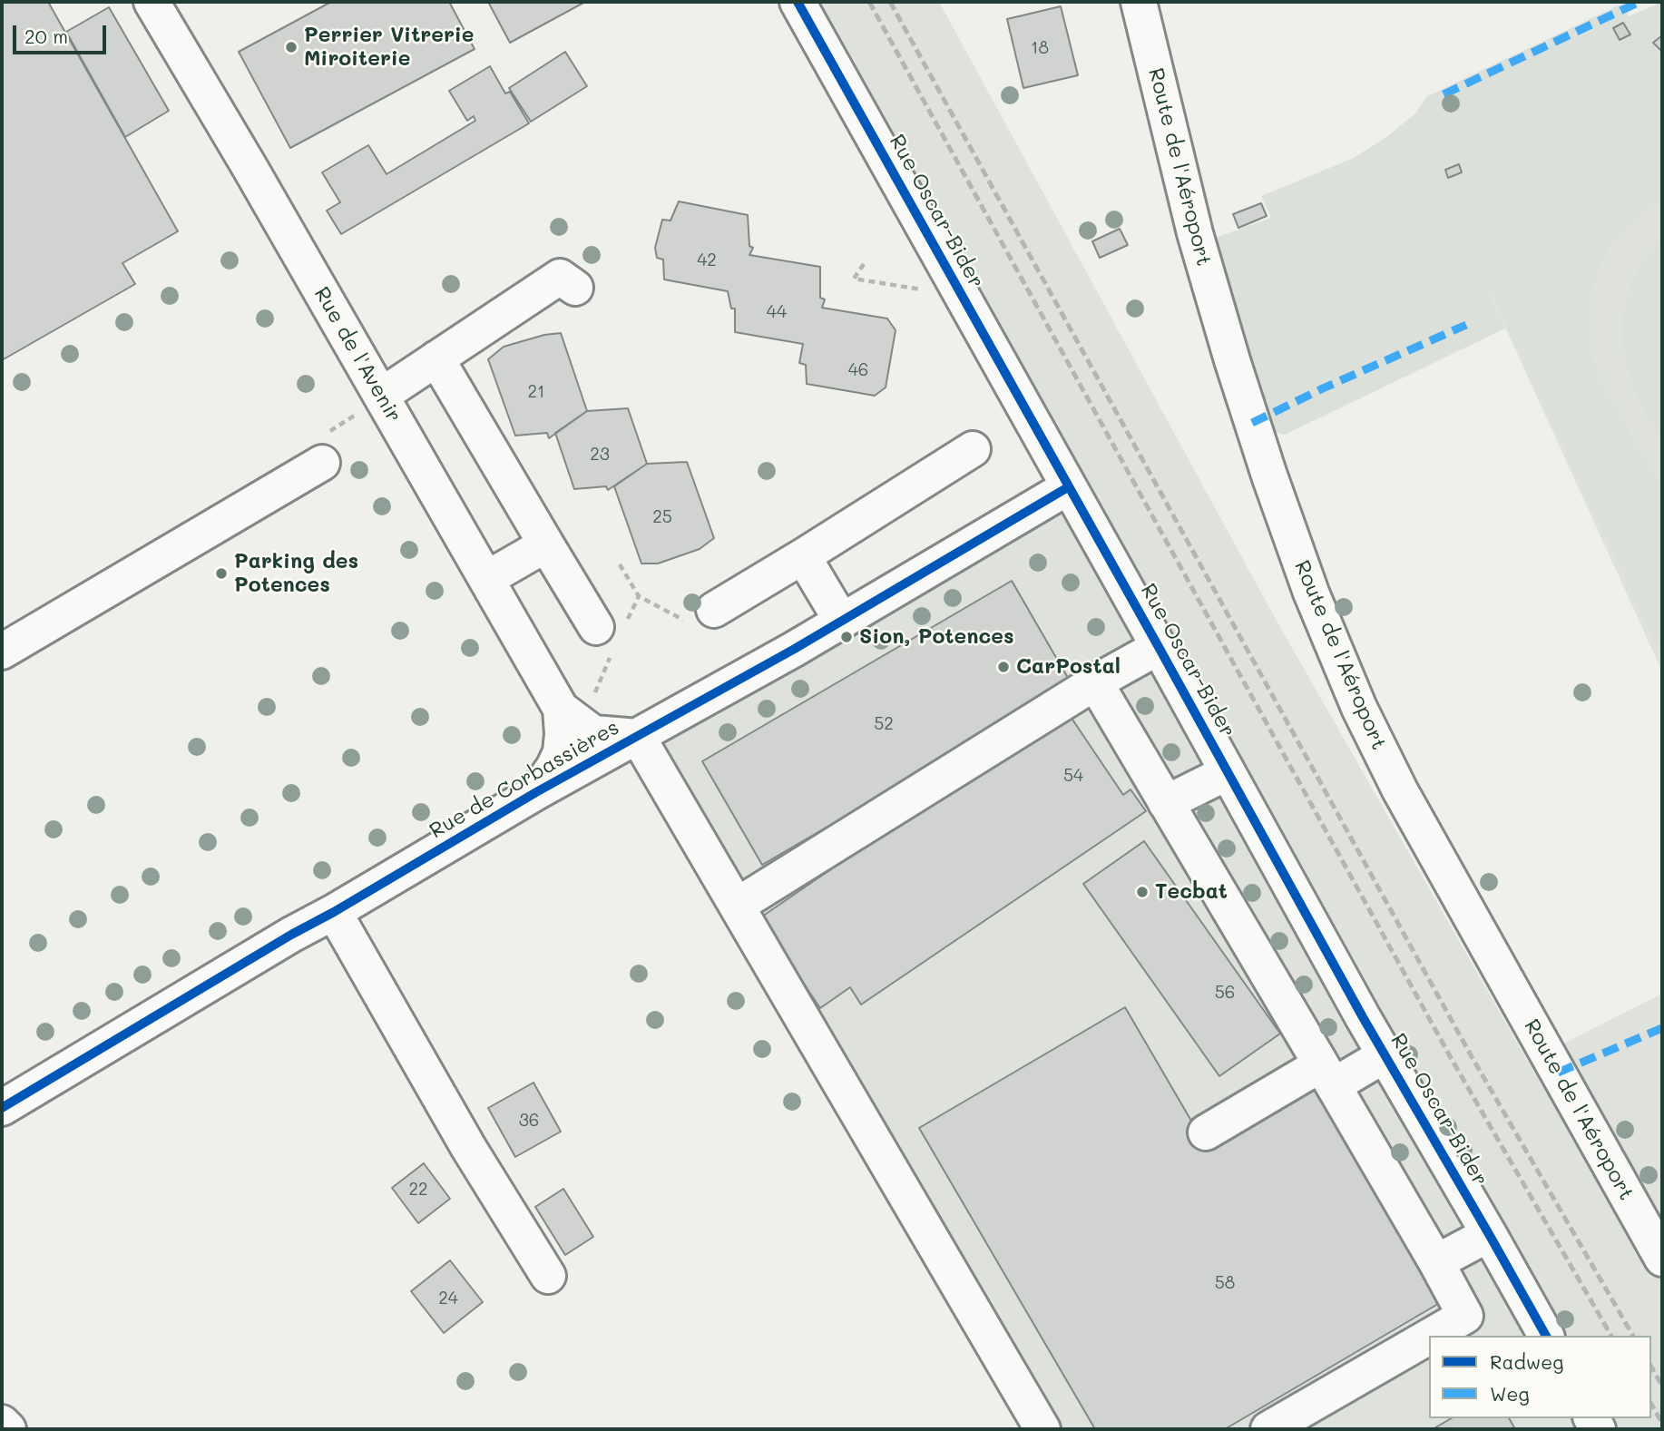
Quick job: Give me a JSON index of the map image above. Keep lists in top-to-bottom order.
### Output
{
  "streets": {
    "street": [
      "Route de l'Aéroport",
      "Rue Oscar-Bider",
      "Rue de l'Avenir",
      "Rue de Corbassières"
    ]
  },
  "crossings": [
    ["Rue Oscar-Bider", "Rue de Corbassières"],
    ["Rue de l'Avenir", "Rue de Corbassières"]
  ],
  "places": [
    "Perrier Vitrerie Miroiterie",
    "Parking des Potences",
    "Sion, Potences",
    "CarPostal",
    "Tecbat"
  ],
  "house_numbers": [
    "18",
    "42",
    "44",
    "46",
    "21",
    "23",
    "25",
    "52",
    "54",
    "56",
    "36",
    "22",
    "58",
    "24"
  ],
  "legend": ["Radweg", "Weg"],
  "scale_bar": "20 m"
}
